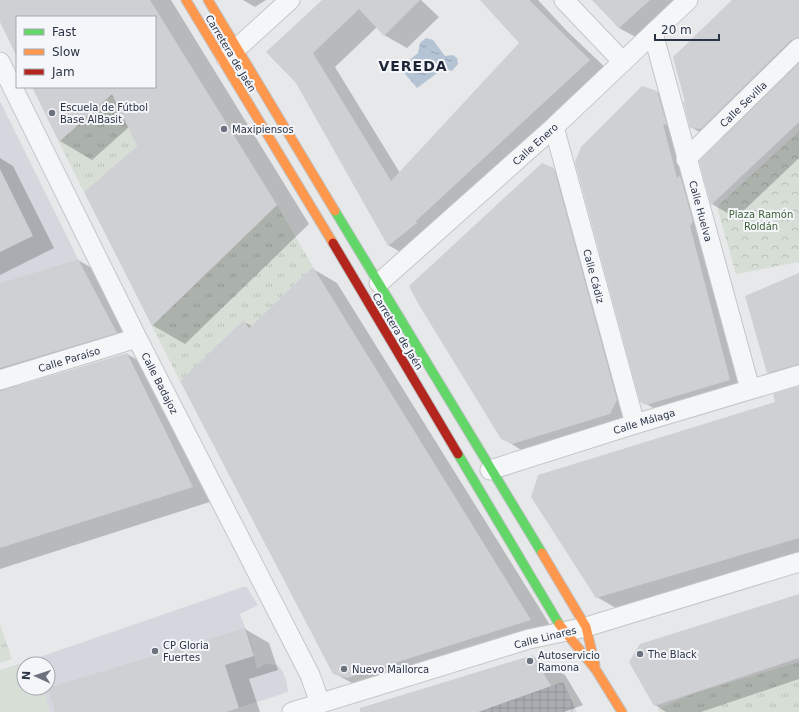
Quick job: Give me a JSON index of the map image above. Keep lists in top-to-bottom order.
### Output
{
  "streets": {
    "main road": ["Carretera de Jaén"],
    "street": [
      "Calle Sevilla",
      "Calle Enero",
      "Calle Huelva",
      "Calle Cádiz",
      "Calle Paraíso",
      "Calle Badajoz",
      "Calle Málaga",
      "Calle Linares"
    ]
  },
  "crossings": [
    ["Carretera de Jaén", "Calle Enero"],
    ["Carretera de Jaén", "Calle Málaga"],
    ["Carretera de Jaén", "Calle Linares"],
    ["Calle Sevilla", "Calle Huelva"],
    ["Calle Enero", "Calle Huelva"],
    ["Calle Enero", "Calle Cádiz"],
    ["Calle Huelva", "Calle Málaga"],
    ["Calle Cádiz", "Calle Málaga"],
    ["Calle Paraíso", "Calle Badajoz"],
    ["Calle Badajoz", "Calle Linares"]
  ],
  "districts": ["VEREDA"],
  "parks": ["Plaza Ramón Roldán"],
  "places": [
    "Escuela de Fútbol Base AlBasit",
    "Maxipiensos",
    "CP Gloria Fuertes",
    "The Black",
    "Autoservicio Ramona",
    "Nuevo Mallorca"
  ],
  "legend": ["Fast", "Slow", "Jam"],
  "scale_bar": "20 m",
  "north": "left"
}
